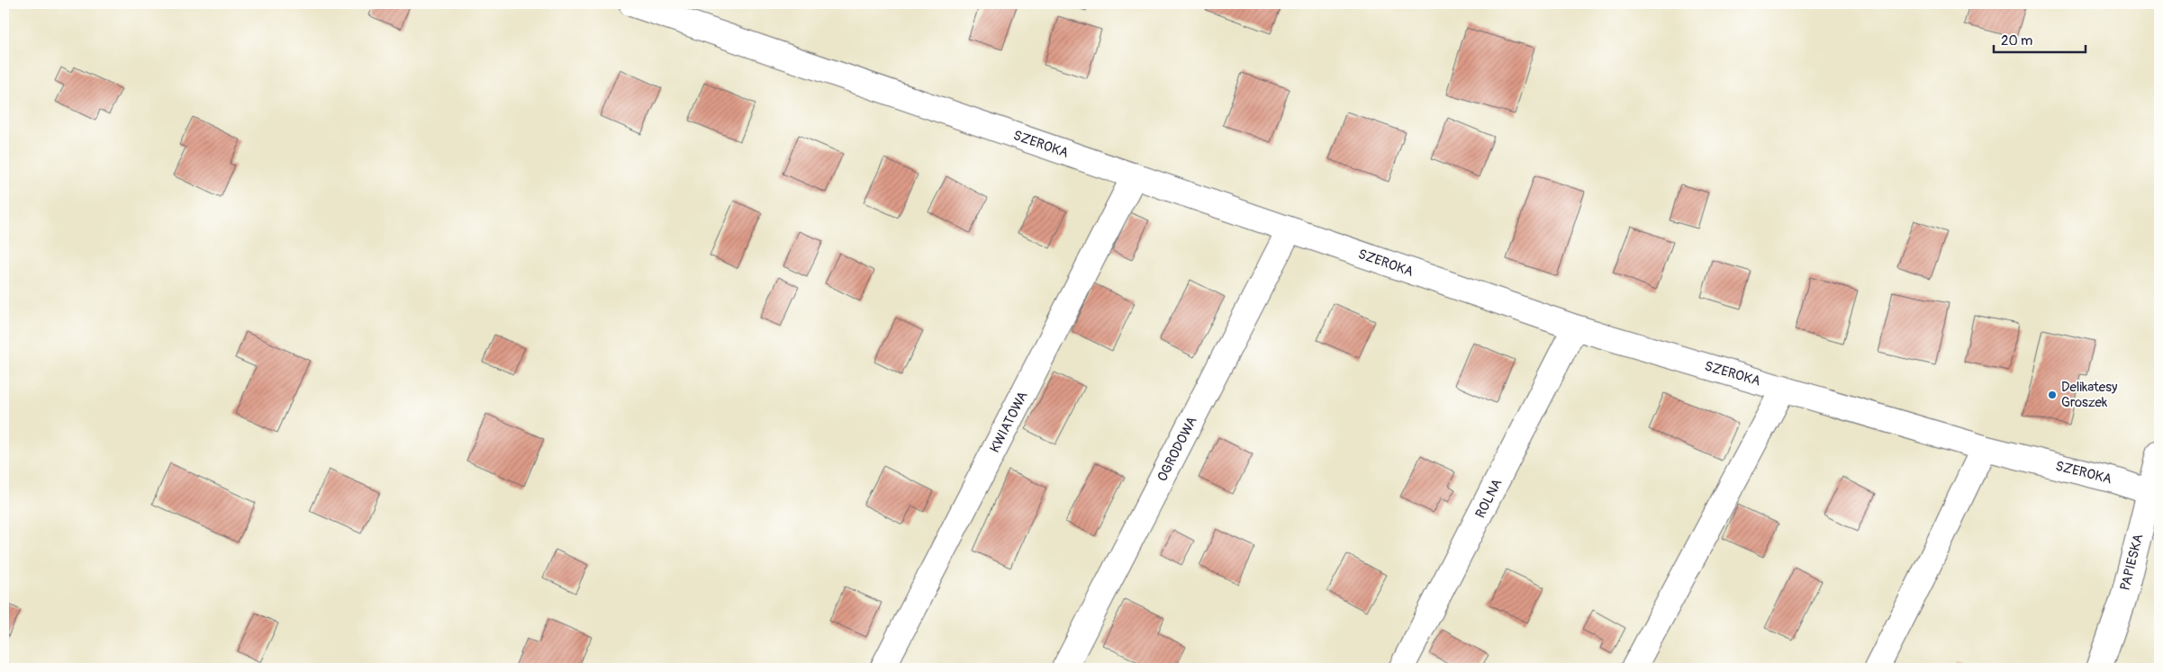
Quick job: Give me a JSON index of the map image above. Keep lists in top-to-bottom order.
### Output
{
  "streets": {
    "street": [
      "SZEROKA",
      "KWIATOWA",
      "OGRODOWA",
      "ROLNA",
      "PAPIESKA"
    ]
  },
  "crossings": [
    ["SZEROKA", "KWIATOWA"],
    ["SZEROKA", "OGRODOWA"],
    ["SZEROKA", "ROLNA"],
    ["SZEROKA", "PAPIESKA"]
  ],
  "places": ["Delikatesy Groszek"],
  "scale_bar": "20 m"
}
